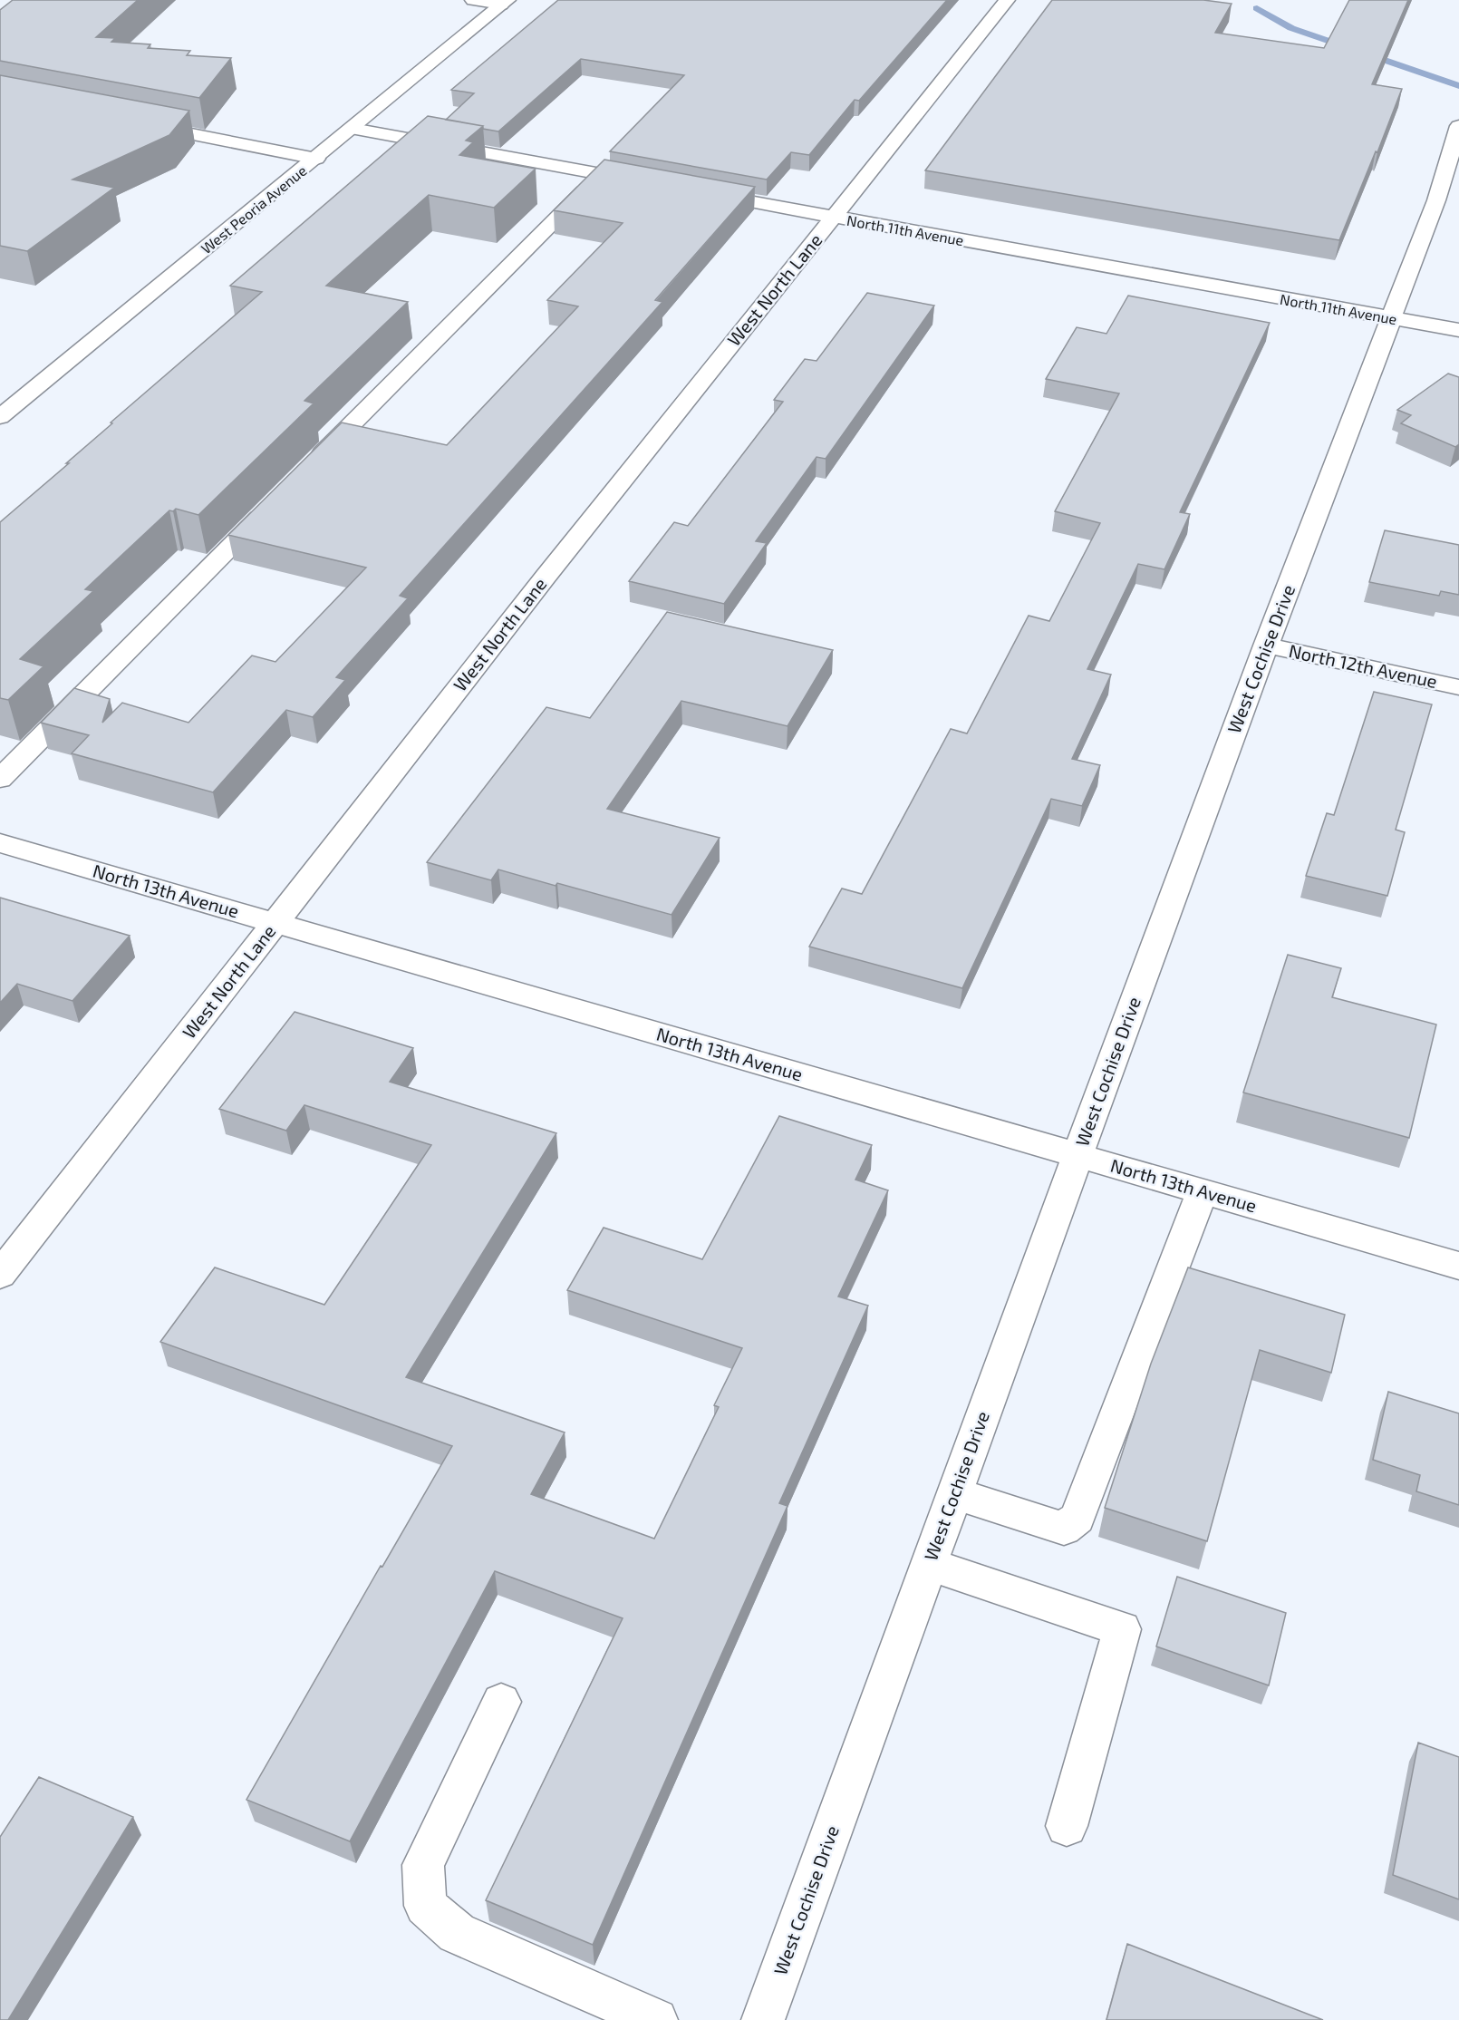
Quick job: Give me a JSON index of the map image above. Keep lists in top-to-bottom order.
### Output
{
  "streets": {
    "street": [
      "West Peoria Avenue",
      "North 11th Avenue",
      "West North Lane",
      "West Cochise Drive",
      "North 12th Avenue",
      "North 13th Avenue"
    ]
  },
  "crossings": [
    ["North 11th Avenue", "West North Lane"],
    ["North 11th Avenue", "West Cochise Drive"],
    ["West North Lane", "North 13th Avenue"],
    ["West Cochise Drive", "North 12th Avenue"],
    ["West Cochise Drive", "North 13th Avenue"]
  ]
}
